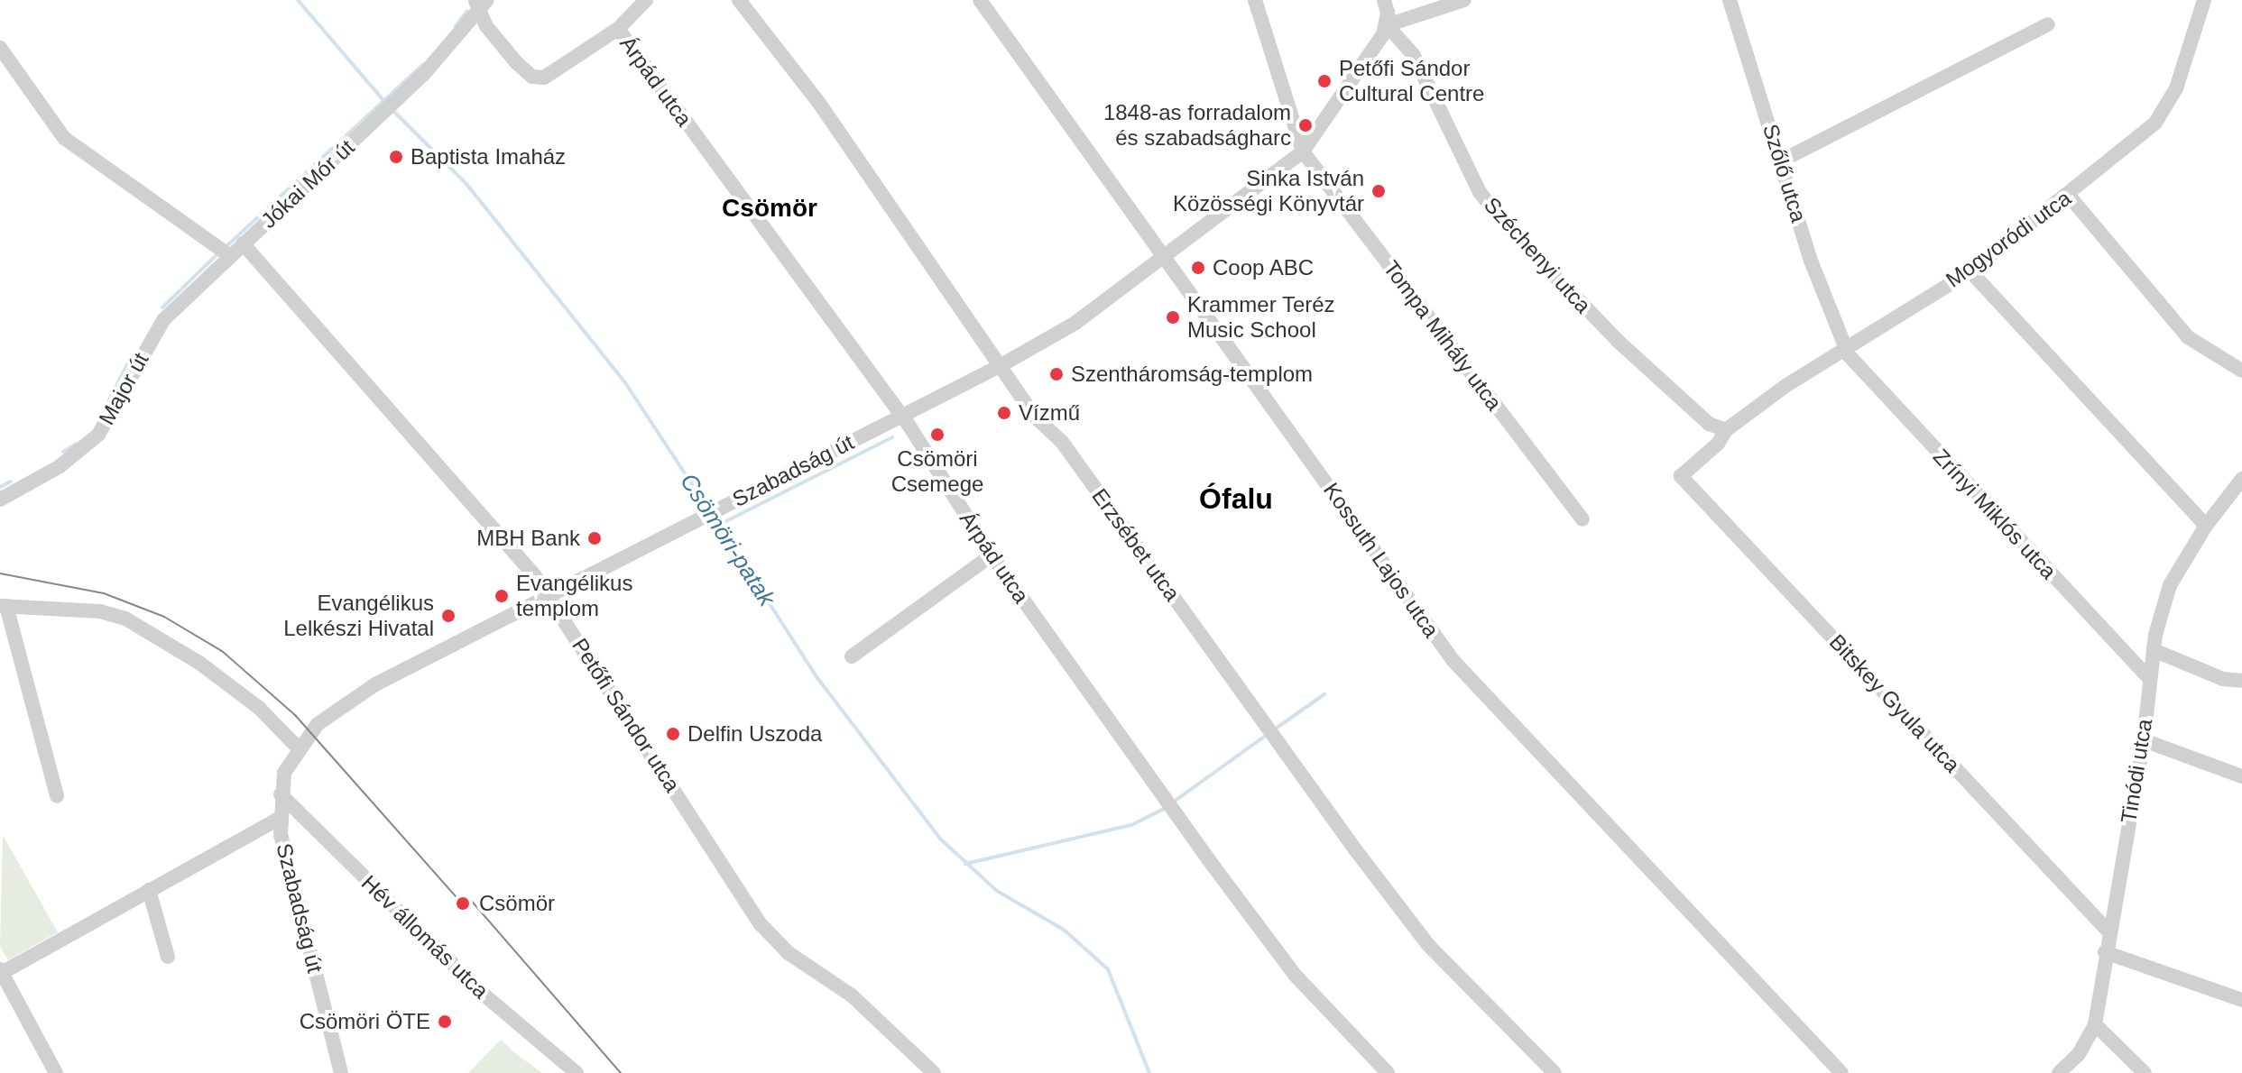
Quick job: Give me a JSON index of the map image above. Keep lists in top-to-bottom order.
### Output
{
  "streets": {
    "street": [
      "Árpád utca",
      "Szőlő utca",
      "Jókai Mór út",
      "Mogyoródi utca",
      "Széchenyi utca",
      "Tompa Mihály utca",
      "Major út",
      "Szabadság út",
      "Zrínyi Miklós utca",
      "Erzsébet utca",
      "Kossuth Lajos utca",
      "Bitskey Gyula utca",
      "Petőfi Sándor utca",
      "Tinódi utca",
      "Hév állomás utca"
    ]
  },
  "crossings": [
    ["Árpád utca", "Szabadság út"],
    ["Szőlő utca", "Mogyoródi utca"],
    ["Szőlő utca", "Zrínyi Miklós utca"],
    ["Jókai Mór út", "Major út"],
    ["Jókai Mór út", "Petőfi Sándor utca"],
    ["Mogyoródi utca", "Széchenyi utca"],
    ["Mogyoródi utca", "Zrínyi Miklós utca"],
    ["Mogyoródi utca", "Bitskey Gyula utca"],
    ["Széchenyi utca", "Szabadság út"],
    ["Tompa Mihály utca", "Szabadság út"],
    ["Szabadság út", "Erzsébet utca"],
    ["Szabadság út", "Kossuth Lajos utca"],
    ["Szabadság út", "Petőfi Sándor utca"],
    ["Szabadság út", "Hév állomás utca"],
    ["Zrínyi Miklós utca", "Tinódi utca"],
    ["Bitskey Gyula utca", "Tinódi utca"]
  ],
  "districts": ["Csömör", "Ófalu"],
  "water": ["Csömöri-patak"],
  "places": [
    "Petőfi Sándor Cultural Centre",
    "1848-as forradalom és szabadságharc",
    "Baptista Imaház",
    "Sinka István Közösségi Könyvtár",
    "Coop ABC",
    "Krammer Teréz Music School",
    "Szentháromság-templom",
    "Vízmű",
    "Csömöri Csemege",
    "MBH Bank",
    "Evangélikus templom",
    "Evangélikus Lelkészi Hivatal",
    "Delfin Uszoda",
    "Csömör",
    "Csömöri ÖTE"
  ]
}
